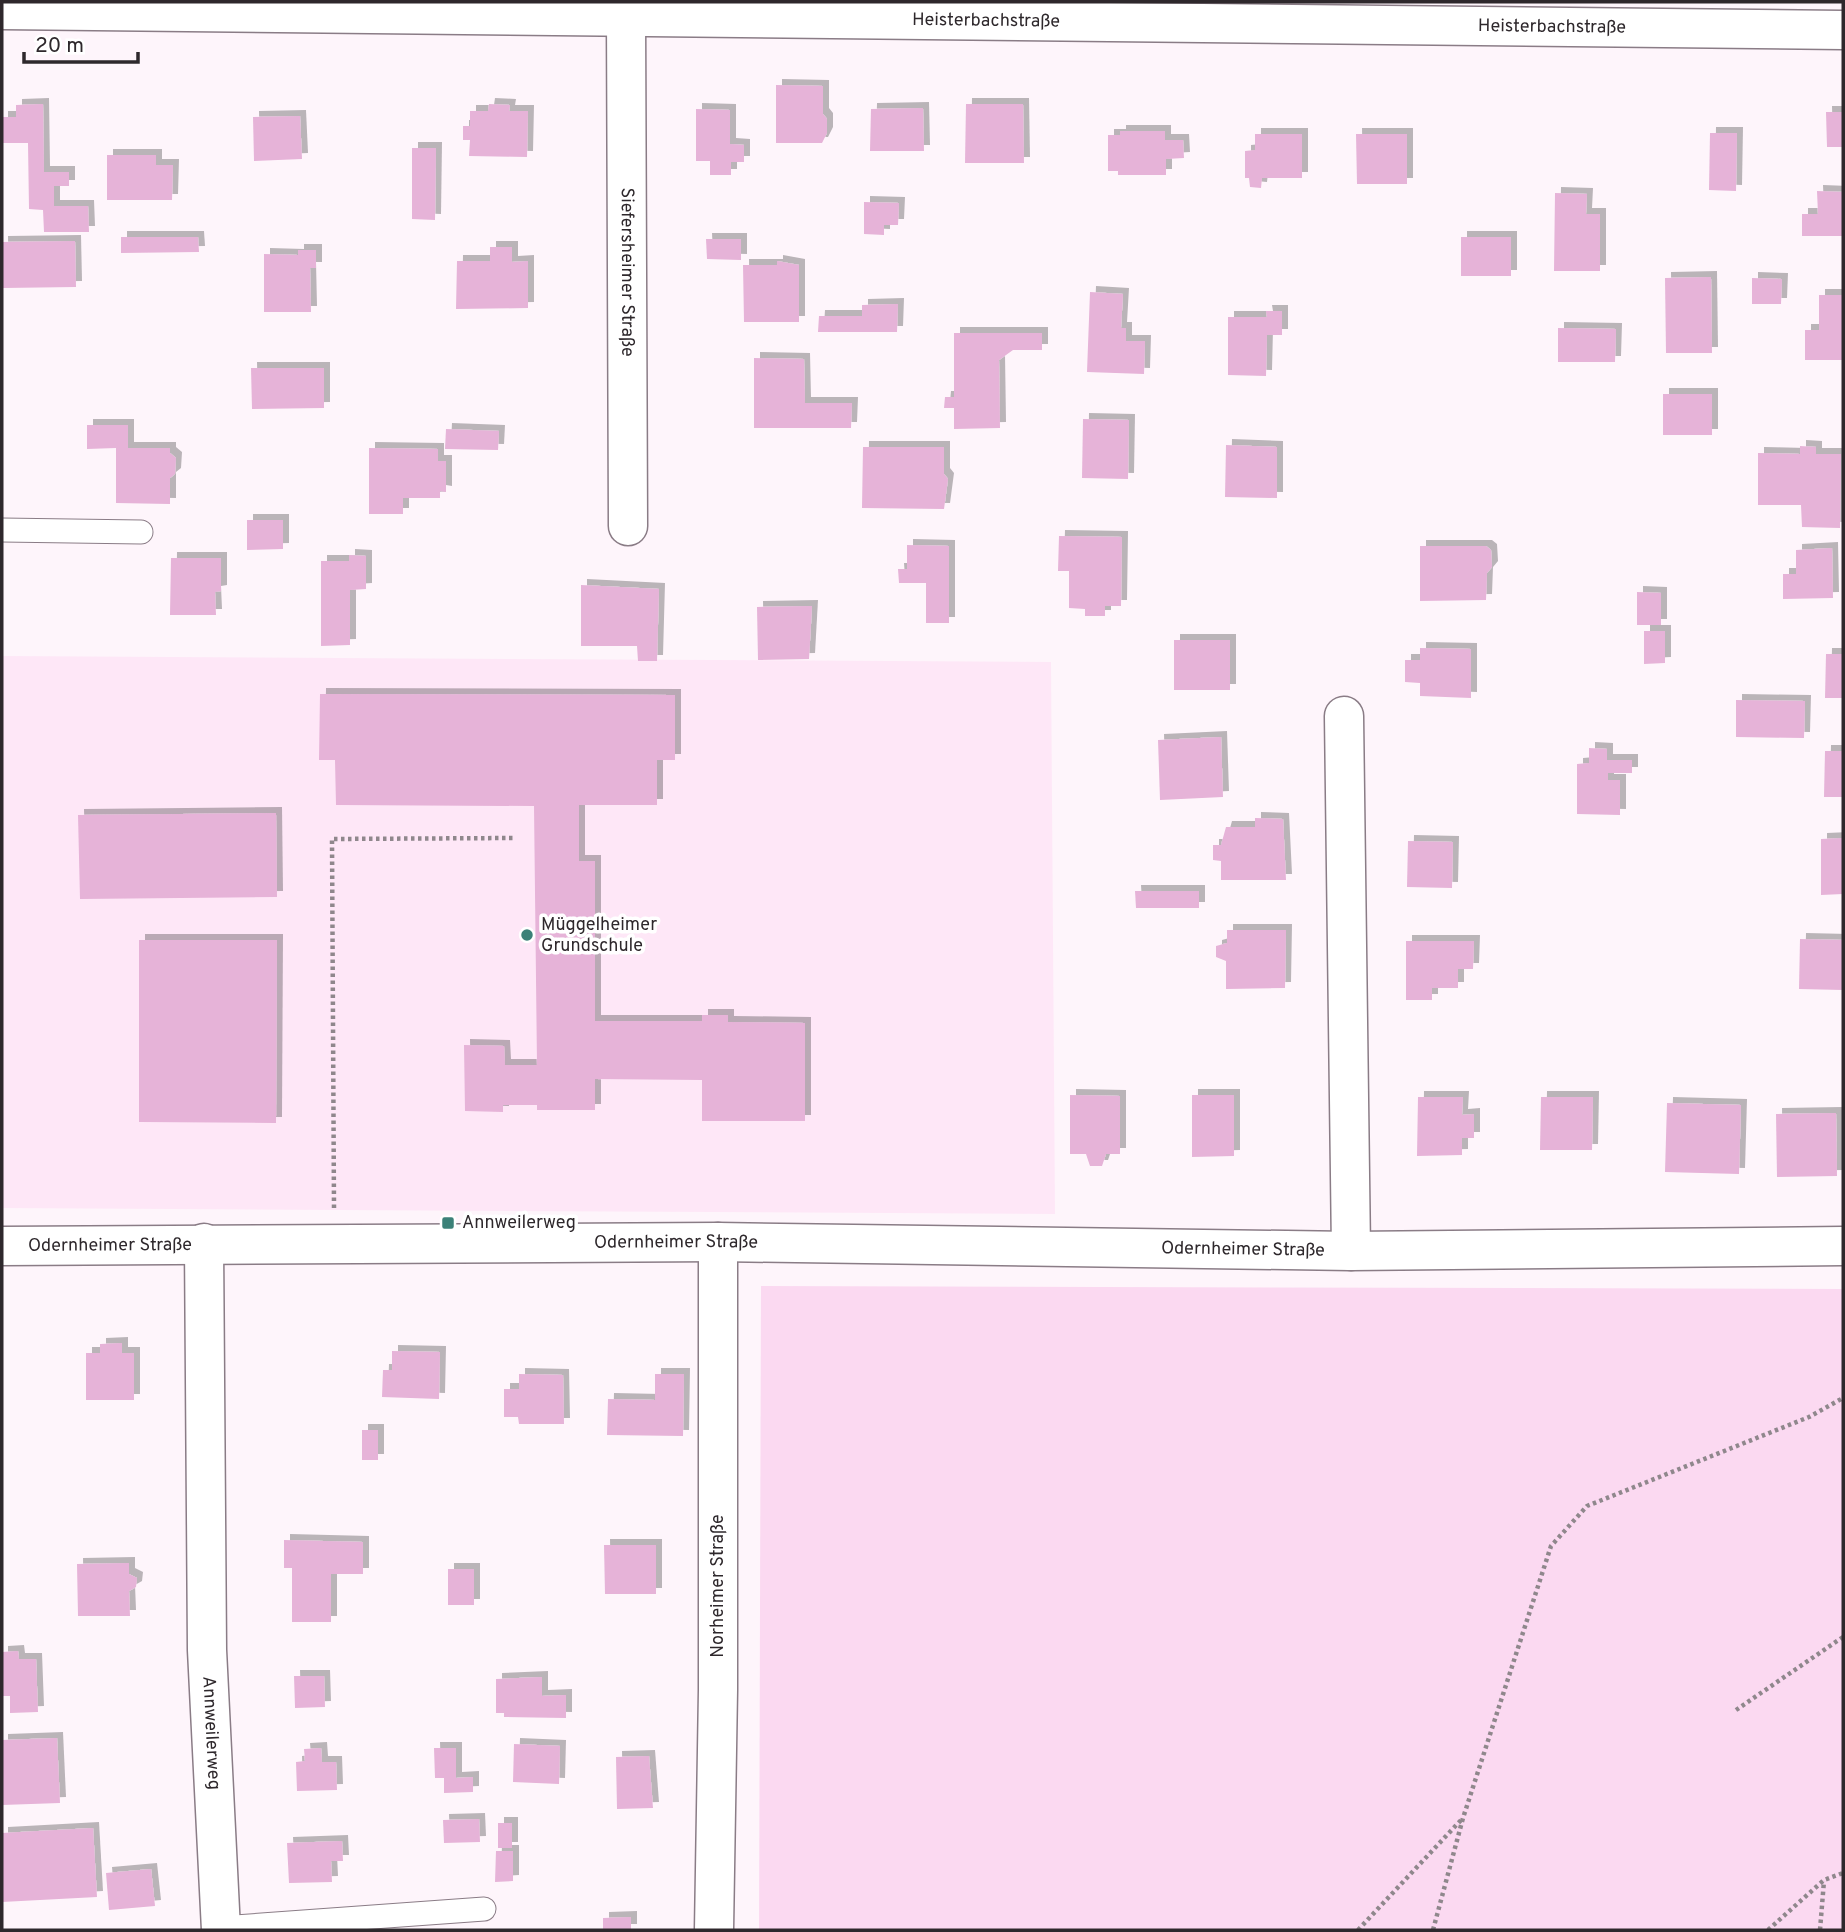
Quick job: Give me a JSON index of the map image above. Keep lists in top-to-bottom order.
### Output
{
  "streets": {
    "street": [
      "Heisterbachstraße",
      "Siefersheimer Straße",
      "Odernheimer Straße",
      "Norheimer Straße",
      "Annweilerweg"
    ]
  },
  "crossings": [
    ["Heisterbachstraße", "Siefersheimer Straße"],
    ["Odernheimer Straße", "Norheimer Straße"],
    ["Odernheimer Straße", "Annweilerweg"]
  ],
  "places": {
    "other": ["Müggelheimer Grundschule"],
    "transit": ["Annweilerweg"]
  },
  "scale_bar": "20 m"
}
